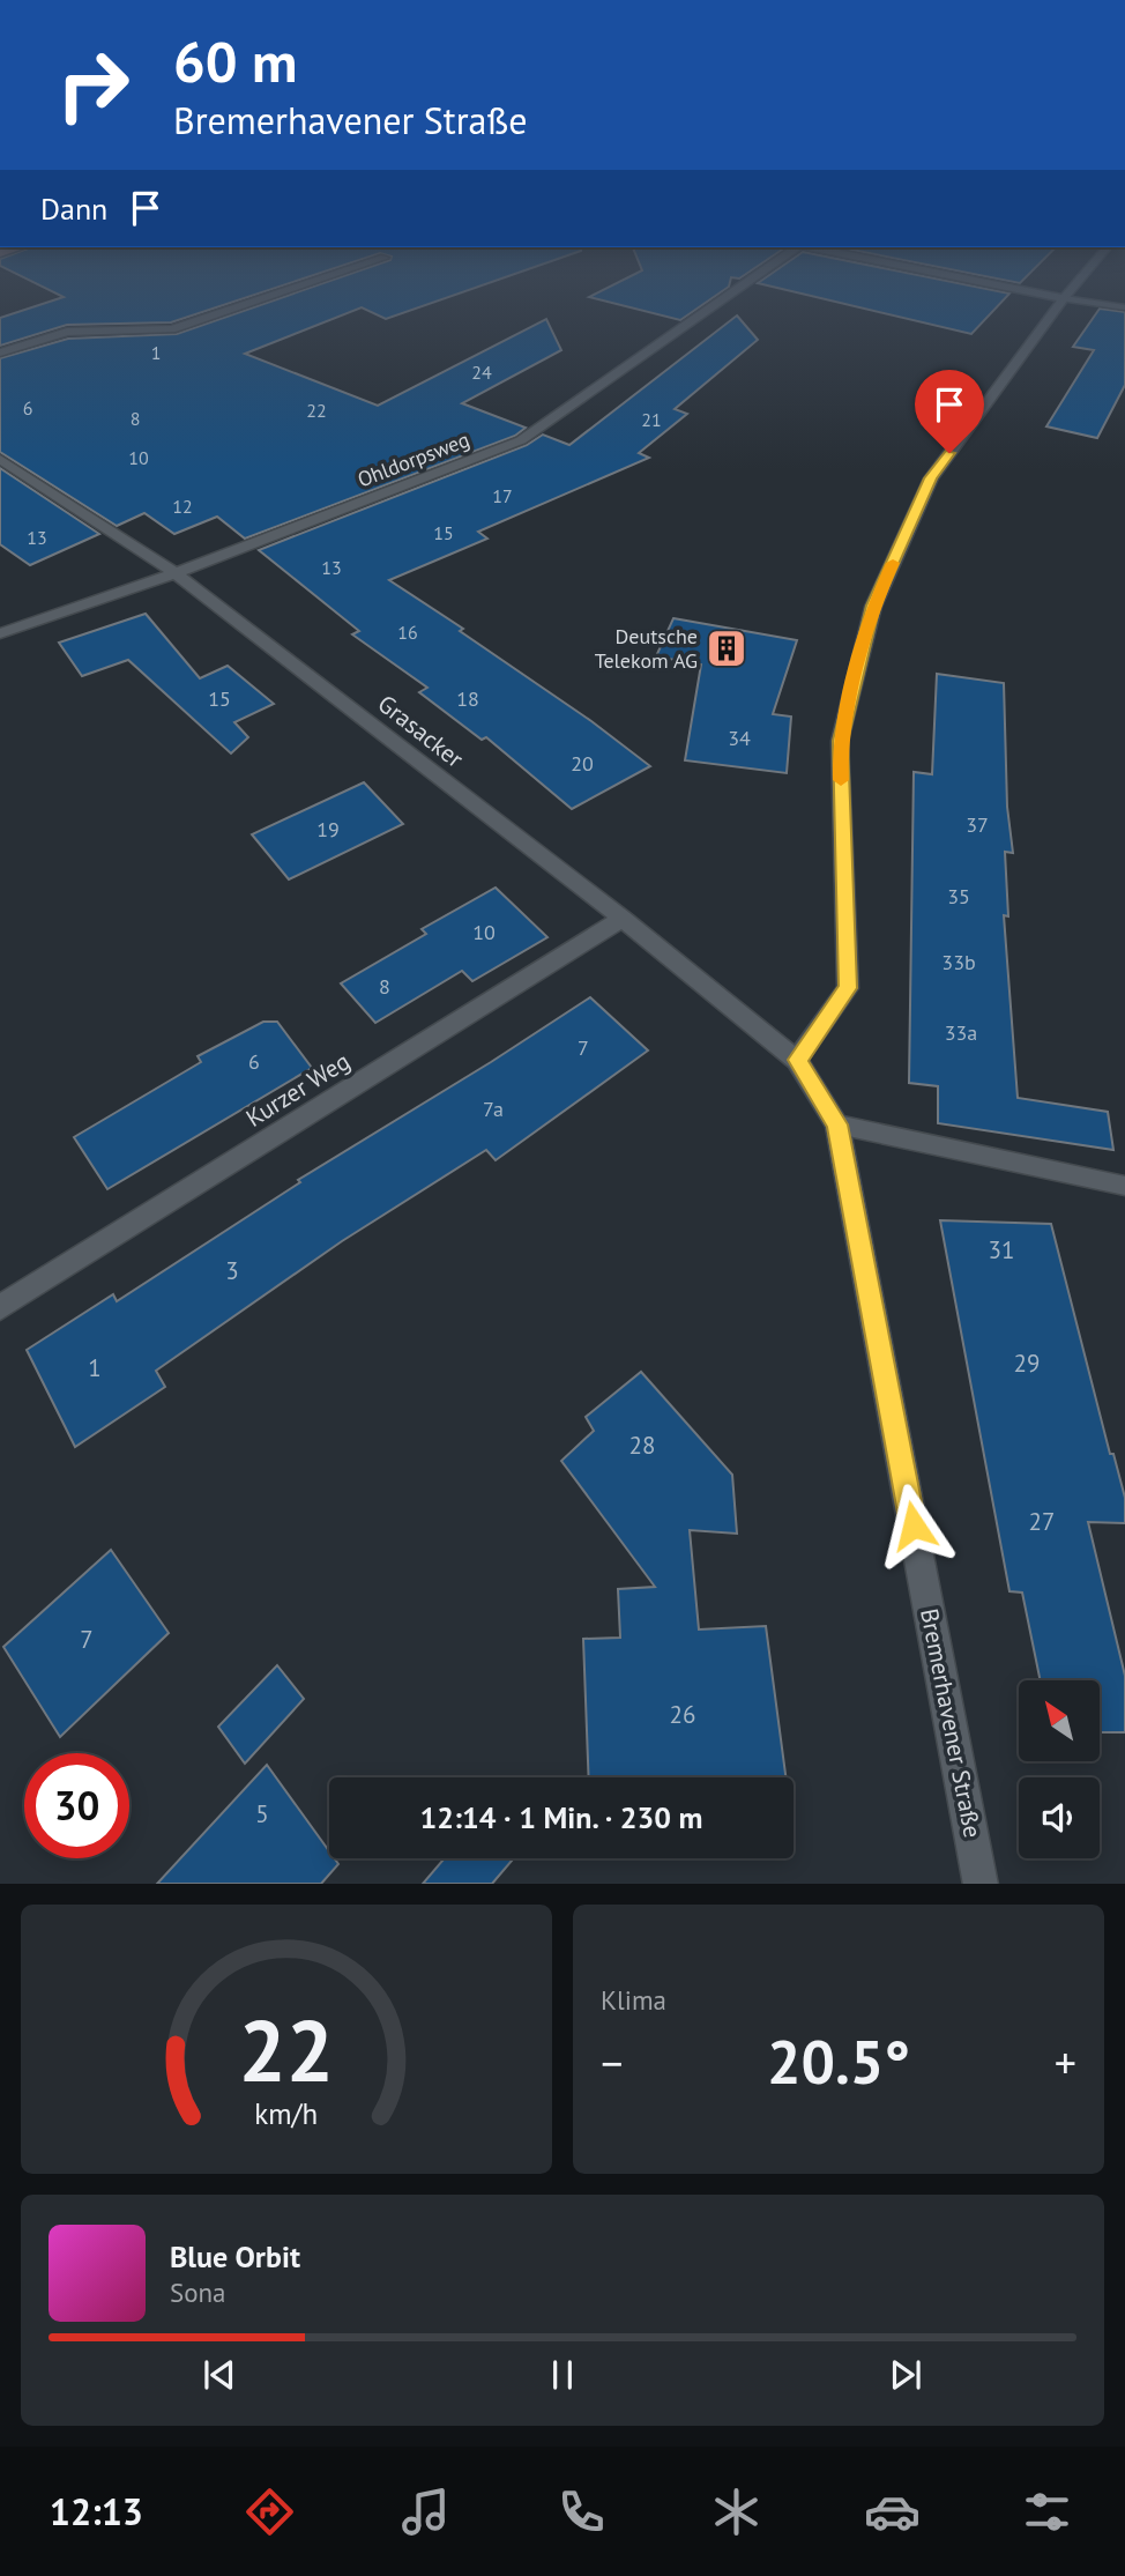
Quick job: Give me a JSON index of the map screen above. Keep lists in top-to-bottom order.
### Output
{
  "streets": {
    "street": [
      "Ohldorpsweg",
      "Grasacker",
      "Kurzer Weg",
      "Bremerhavener Straße"
    ]
  },
  "crossings": [
    ["Ohldorpsweg", "Grasacker"],
    ["Grasacker", "Kurzer Weg"],
    ["Grasacker", "Bremerhavener Straße"]
  ],
  "places": {
    "building": ["Deutsche Telekom AG"]
  },
  "house_numbers": [
    "1",
    "24",
    "6",
    "22",
    "8",
    "21",
    "10",
    "17",
    "12",
    "15",
    "13",
    "13",
    "16",
    "15",
    "18",
    "34",
    "20",
    "37",
    "19",
    "35",
    "10",
    "33b",
    "8",
    "33a",
    "7",
    "6",
    "7a",
    "31",
    "3",
    "29",
    "1",
    "28",
    "27",
    "7",
    "26",
    "5"
  ],
  "north": "top left",
  "page": {
    "turn": ["60 m", "Bremerhavener Straße"],
    "then": "Dann",
    "limit": "30",
    "trip": "12:14 · 1 Min. · 230 m",
    "tile": "Klima",
    "heat": ["−", "20.5°", "+"],
    "song": ["Blue Orbit", "Sona"],
    "tabs": "12:13",
    "gauge": ["22", "km/h"]
  }
}
